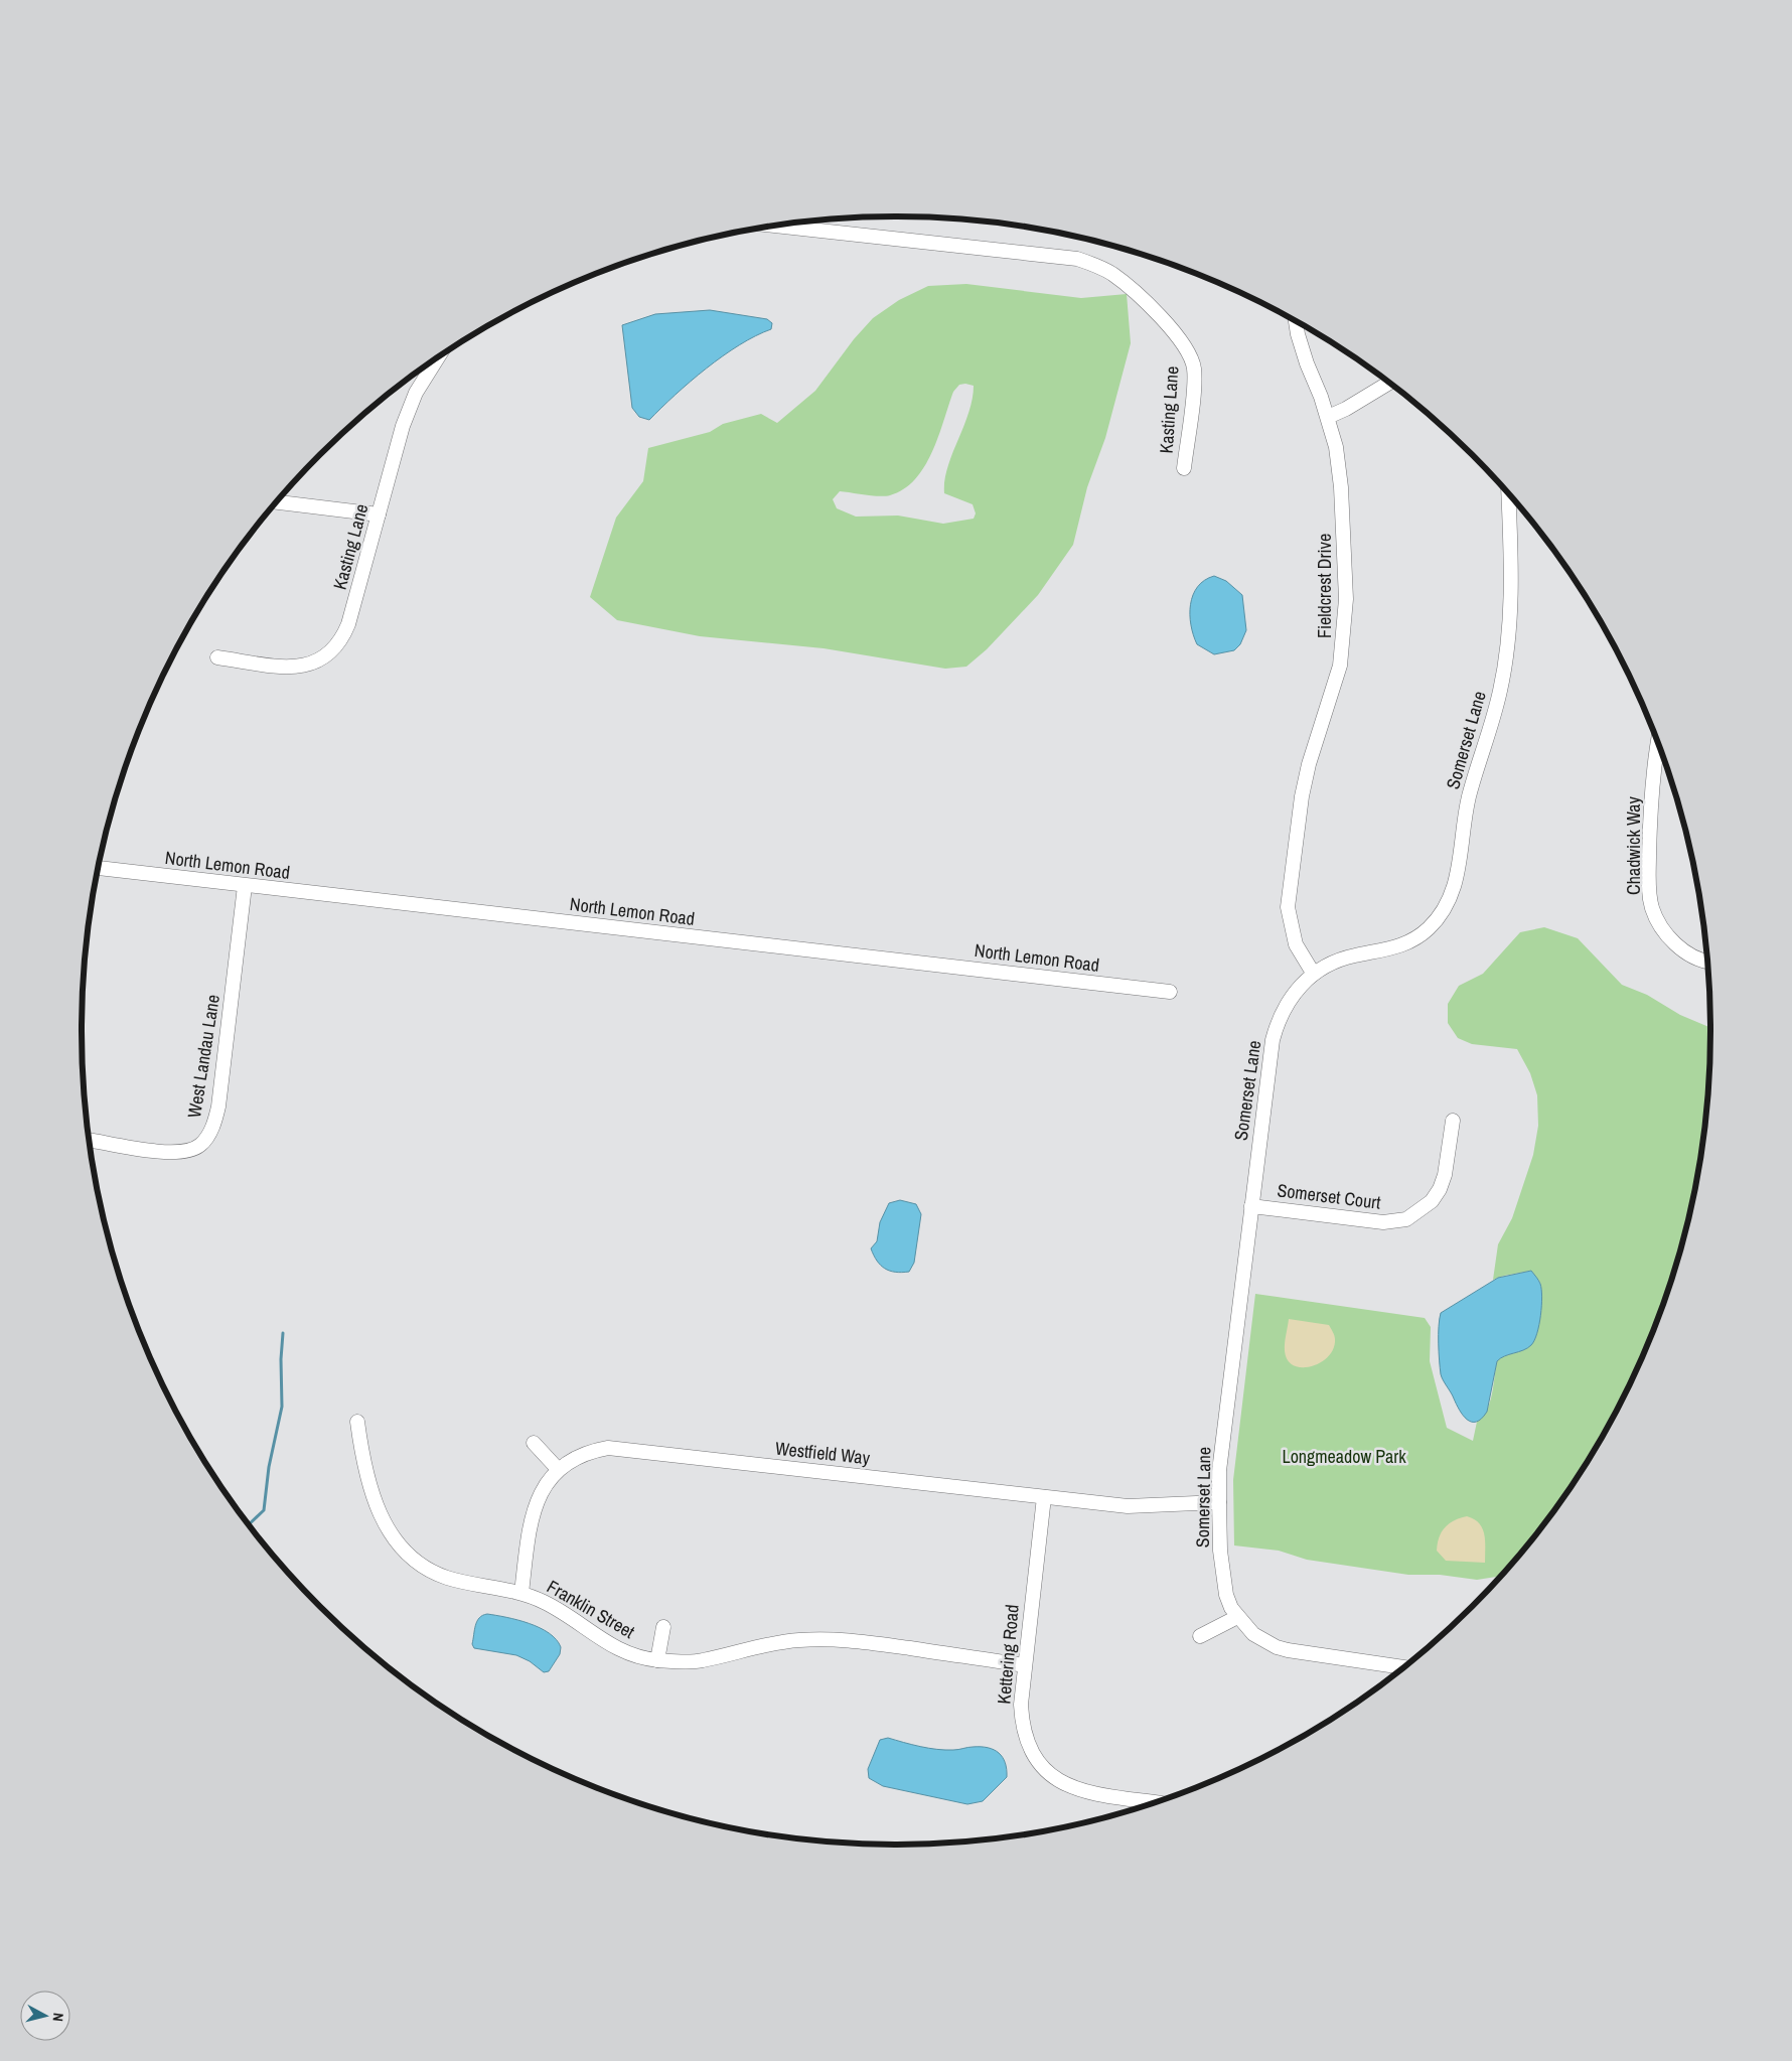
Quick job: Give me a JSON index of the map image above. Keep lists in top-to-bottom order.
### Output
{
  "streets": {
    "street": [
      "Kasting Lane",
      "Fieldcrest Drive",
      "Somerset Lane",
      "Chadwick Way",
      "North Lemon Road",
      "West Landau Lane",
      "Somerset Court",
      "Westfield Way",
      "Franklin Street",
      "Kettering Road"
    ]
  },
  "crossings": [
    ["Fieldcrest Drive", "Somerset Lane"],
    ["Somerset Lane", "Somerset Court"],
    ["Somerset Lane", "Westfield Way"],
    ["North Lemon Road", "West Landau Lane"],
    ["Westfield Way", "Franklin Street"],
    ["Westfield Way", "Kettering Road"],
    ["Franklin Street", "Kettering Road"]
  ],
  "parks": ["Longmeadow Park"],
  "north": "right"
}
